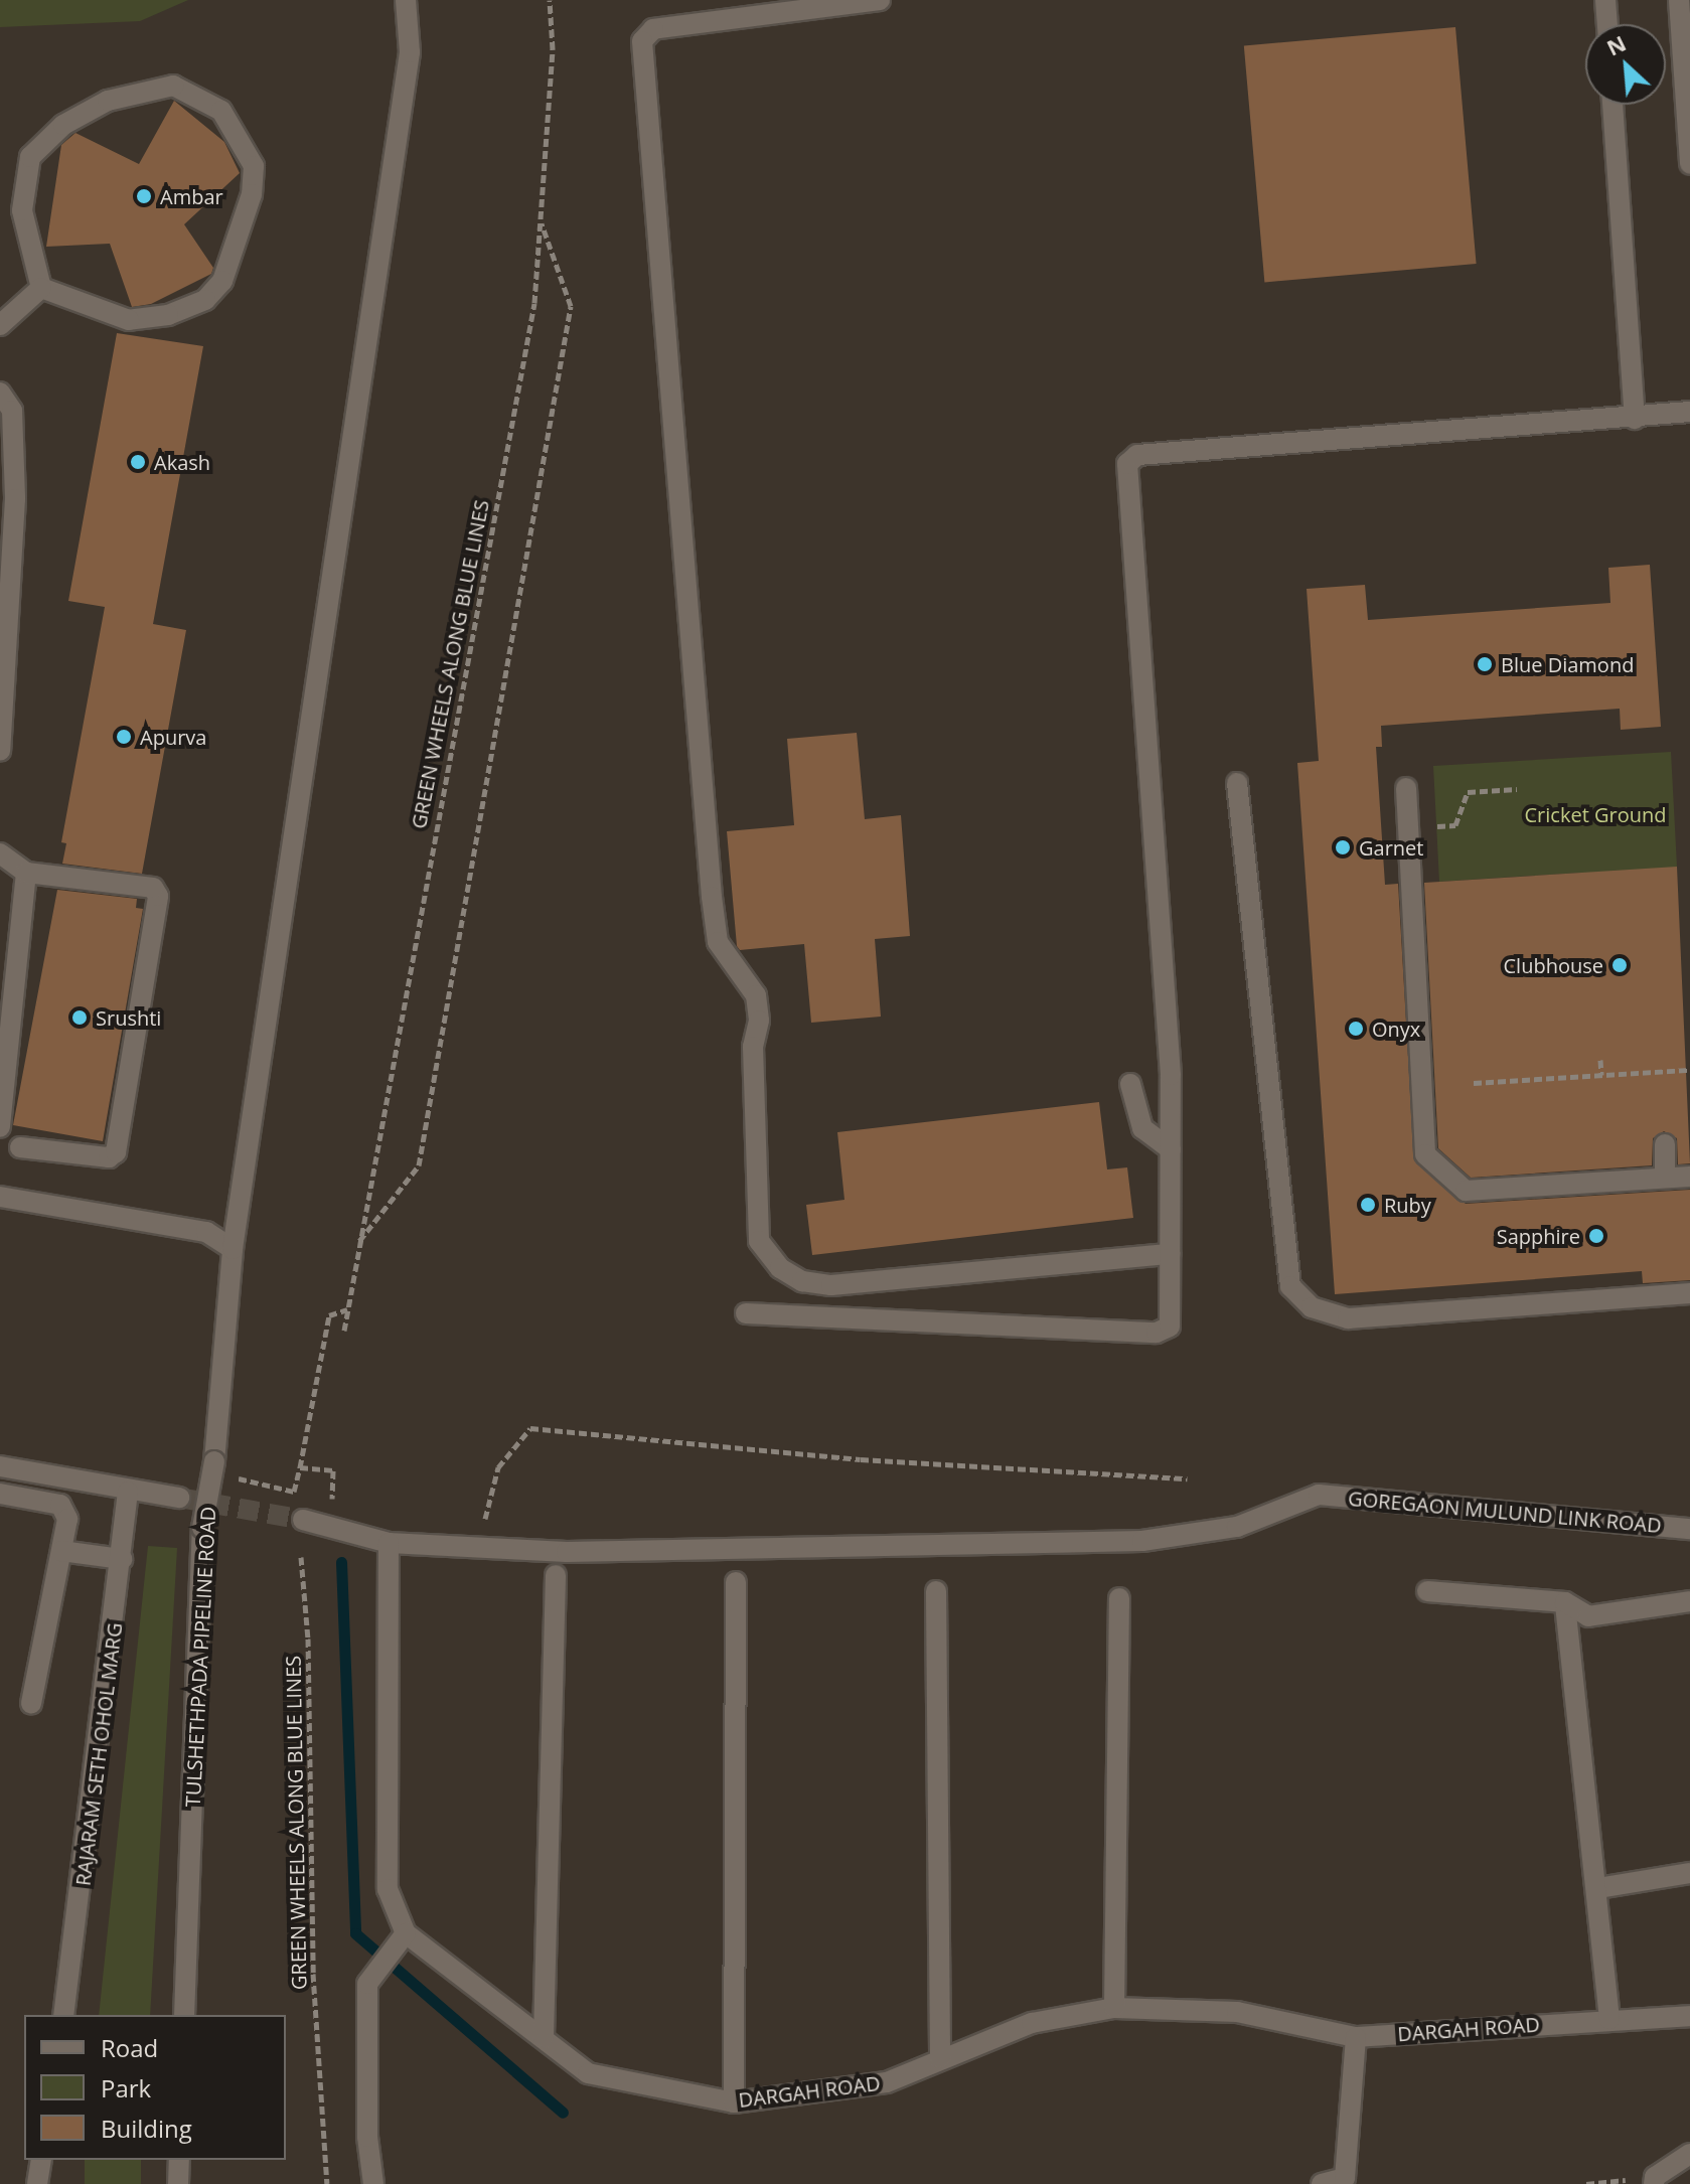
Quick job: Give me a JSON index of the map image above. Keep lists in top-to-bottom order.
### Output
{
  "streets": {
    "street": [
      "GOREGAON MULUND LINK ROAD",
      "TULSHETHPADA PIPELINE ROAD",
      "RAJARAM SETH OHOL MARG",
      "DARGAH ROAD"
    ],
    "path": ["GREEN WHEELS ALONG BLUE LINES"]
  },
  "parks": ["Cricket Ground"],
  "places": [
    "Ambar",
    "Akash",
    "Blue Diamond",
    "Apurva",
    "Garnet",
    "Clubhouse",
    "Srushti",
    "Onyx",
    "Ruby",
    "Sapphire"
  ],
  "legend": ["Road", "Park", "Building"],
  "north": "top left"
}
